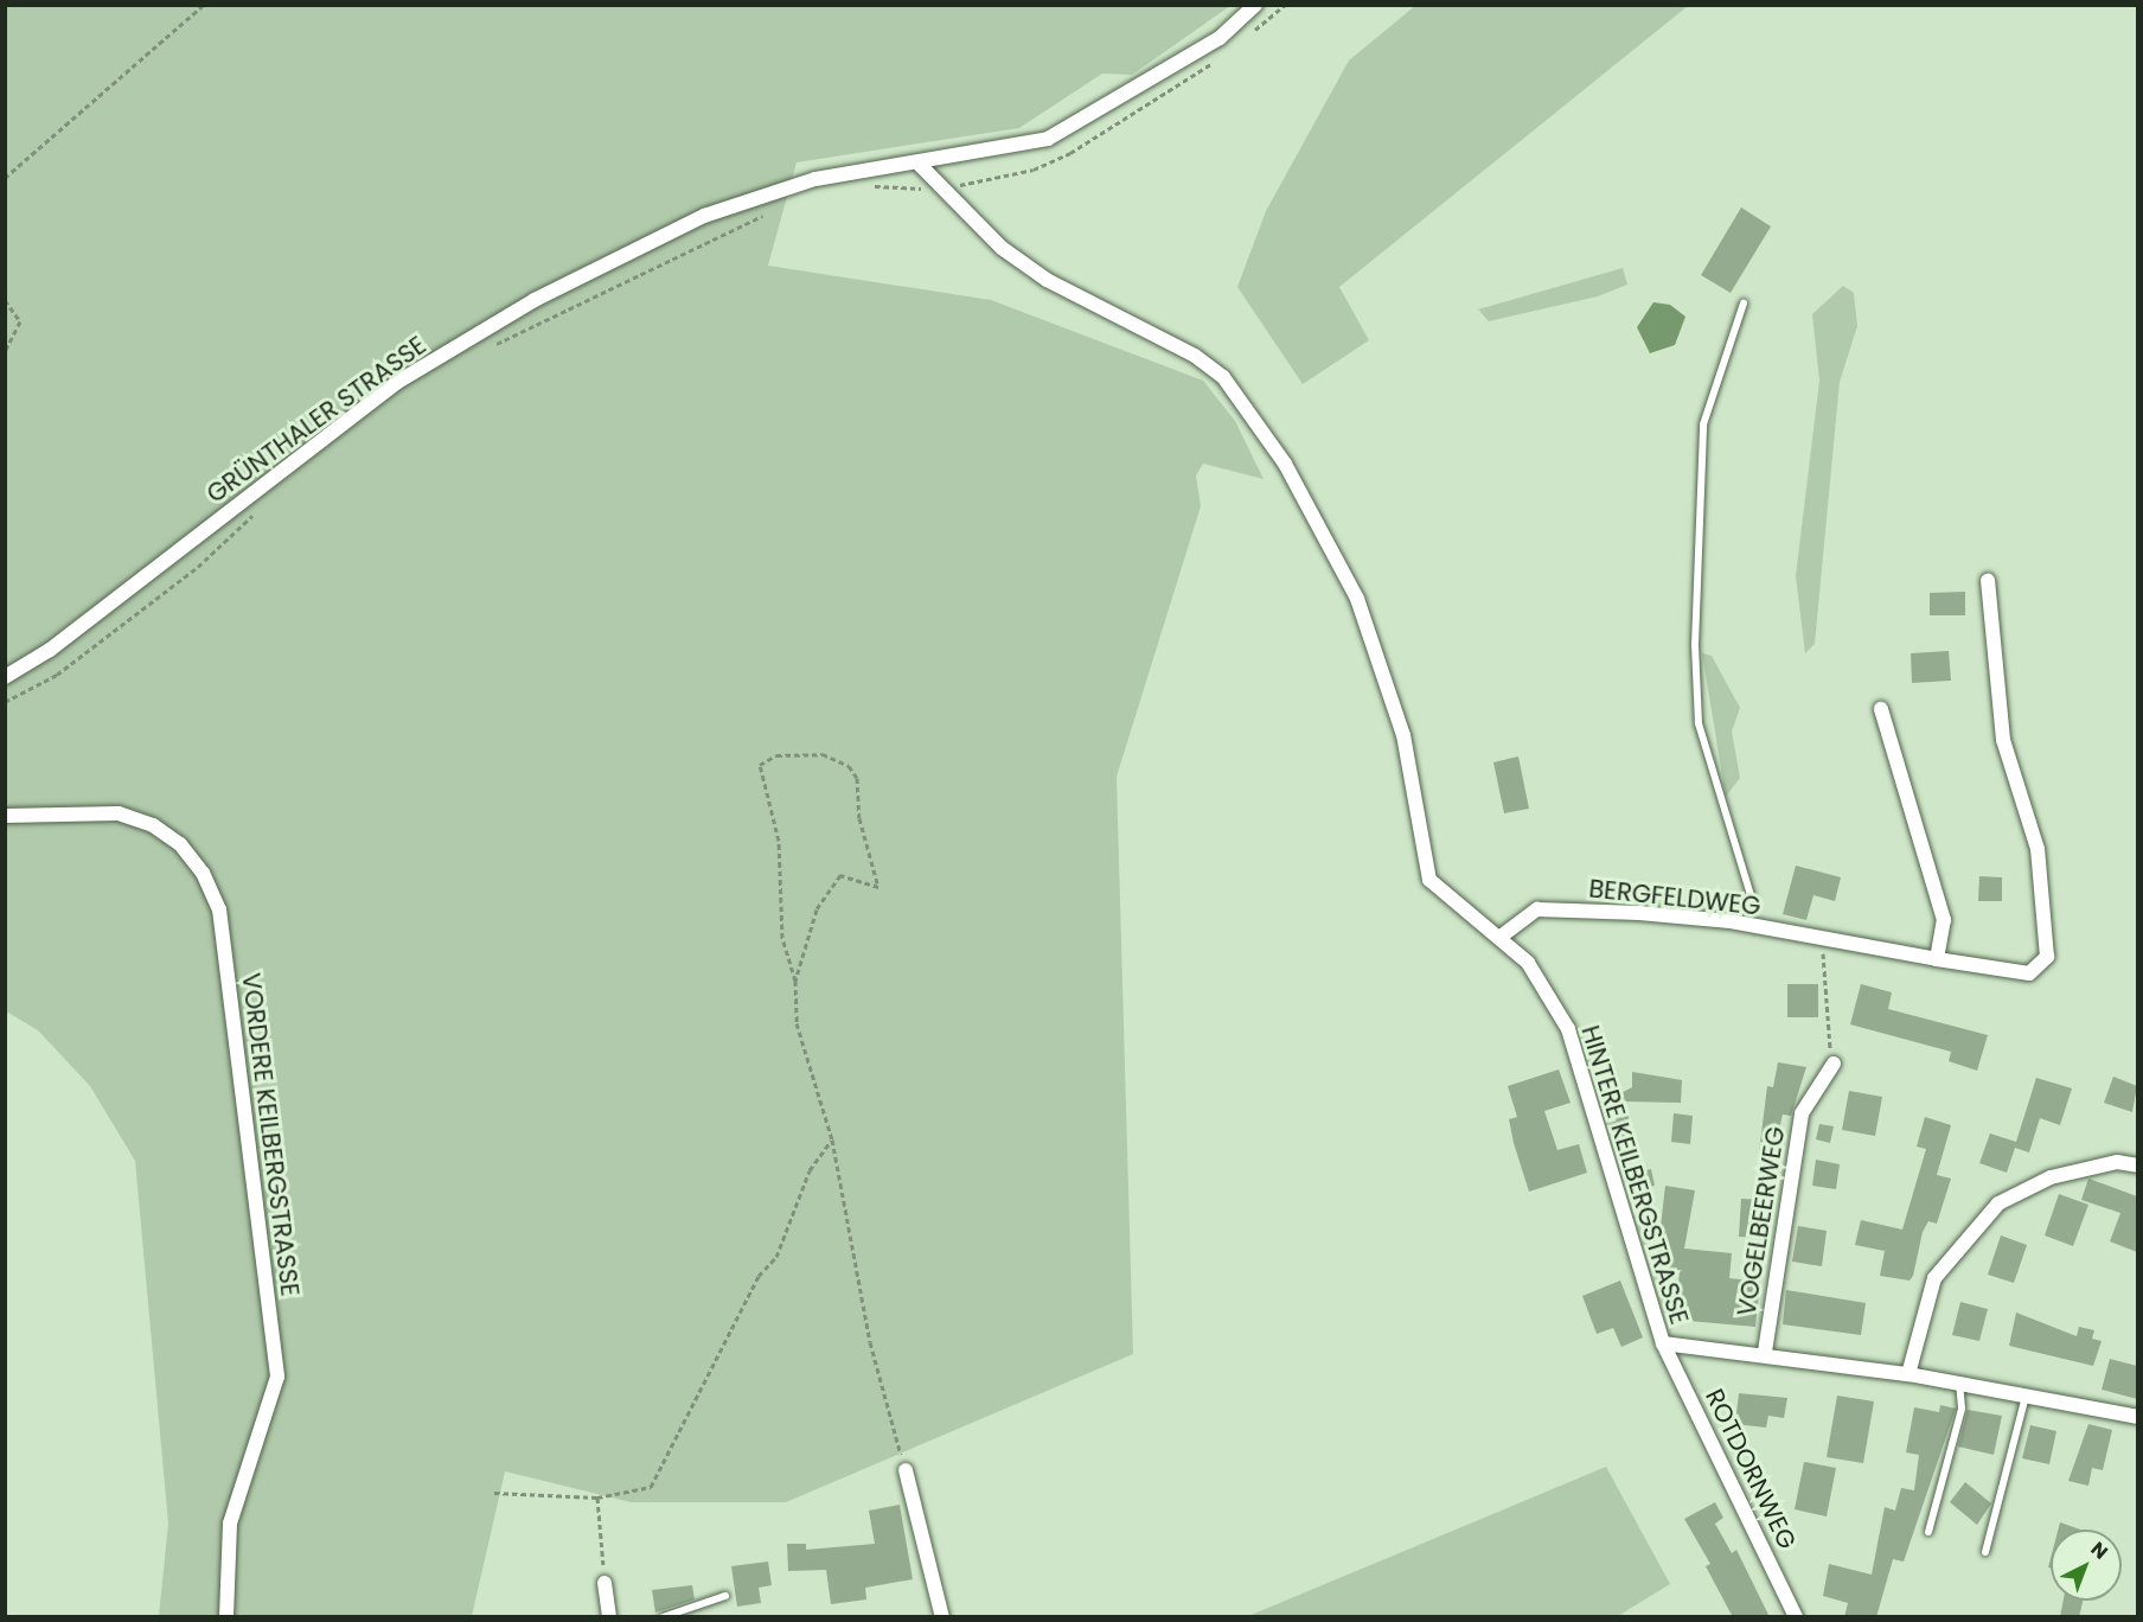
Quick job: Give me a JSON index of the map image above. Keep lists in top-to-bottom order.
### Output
{
  "streets": {
    "street": [
      "GRÜNTHALER STRASSE",
      "BERGFELDWEG",
      "VORDERE KEILBERGSTRASSE",
      "HINTERE KEILBERGSTRASSE",
      "VOGELBEERWEG",
      "ROTDORNWEG"
    ]
  },
  "crossings": [
    ["GRÜNTHALER STRASSE", "HINTERE KEILBERGSTRASSE"],
    ["BERGFELDWEG", "HINTERE KEILBERGSTRASSE"],
    ["HINTERE KEILBERGSTRASSE", "VOGELBEERWEG"],
    ["HINTERE KEILBERGSTRASSE", "ROTDORNWEG"]
  ],
  "north": "top right"
}
